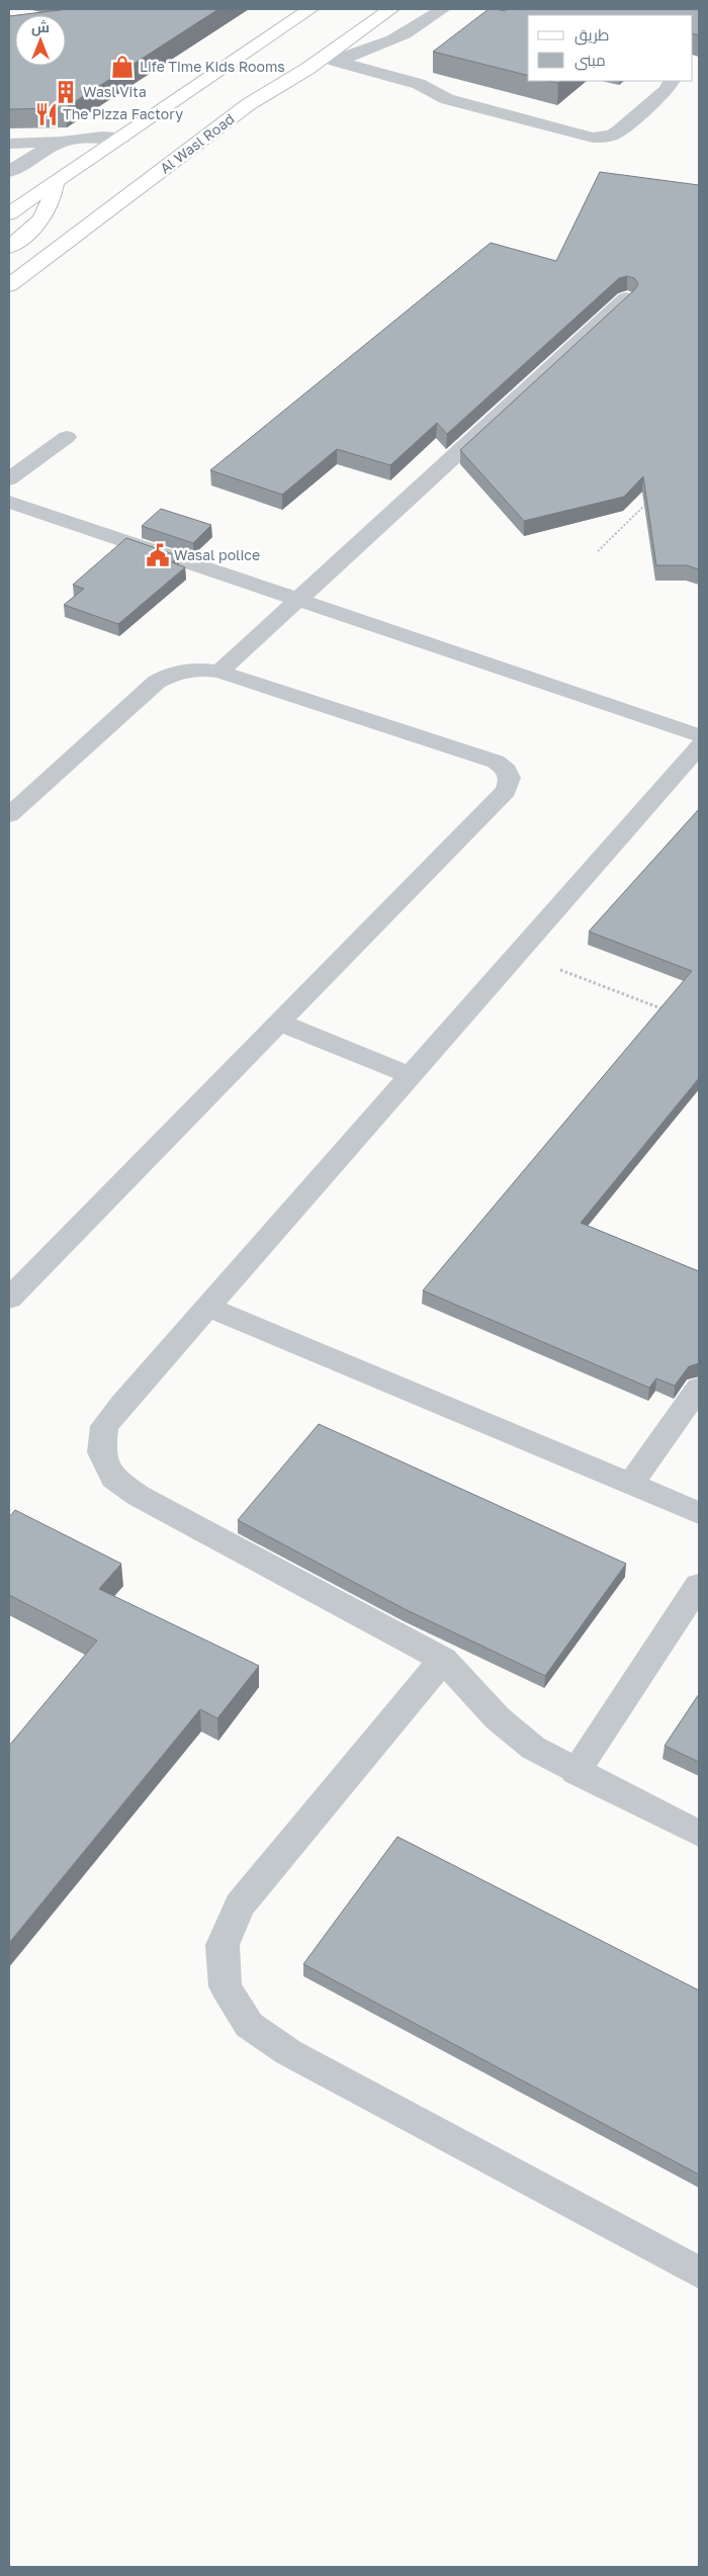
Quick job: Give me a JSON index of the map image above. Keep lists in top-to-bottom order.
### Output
{
  "streets": {
    "main road": ["Al Wasl Road"]
  },
  "places": {
    "shop": ["Life Time Kids Rooms"],
    "building": ["Wasl Vita"],
    "restaurant": ["The Pizza Factory"],
    "public building": ["Wasal police"]
  },
  "legend": ["طريق", "مبنى"],
  "north": "top"
}
